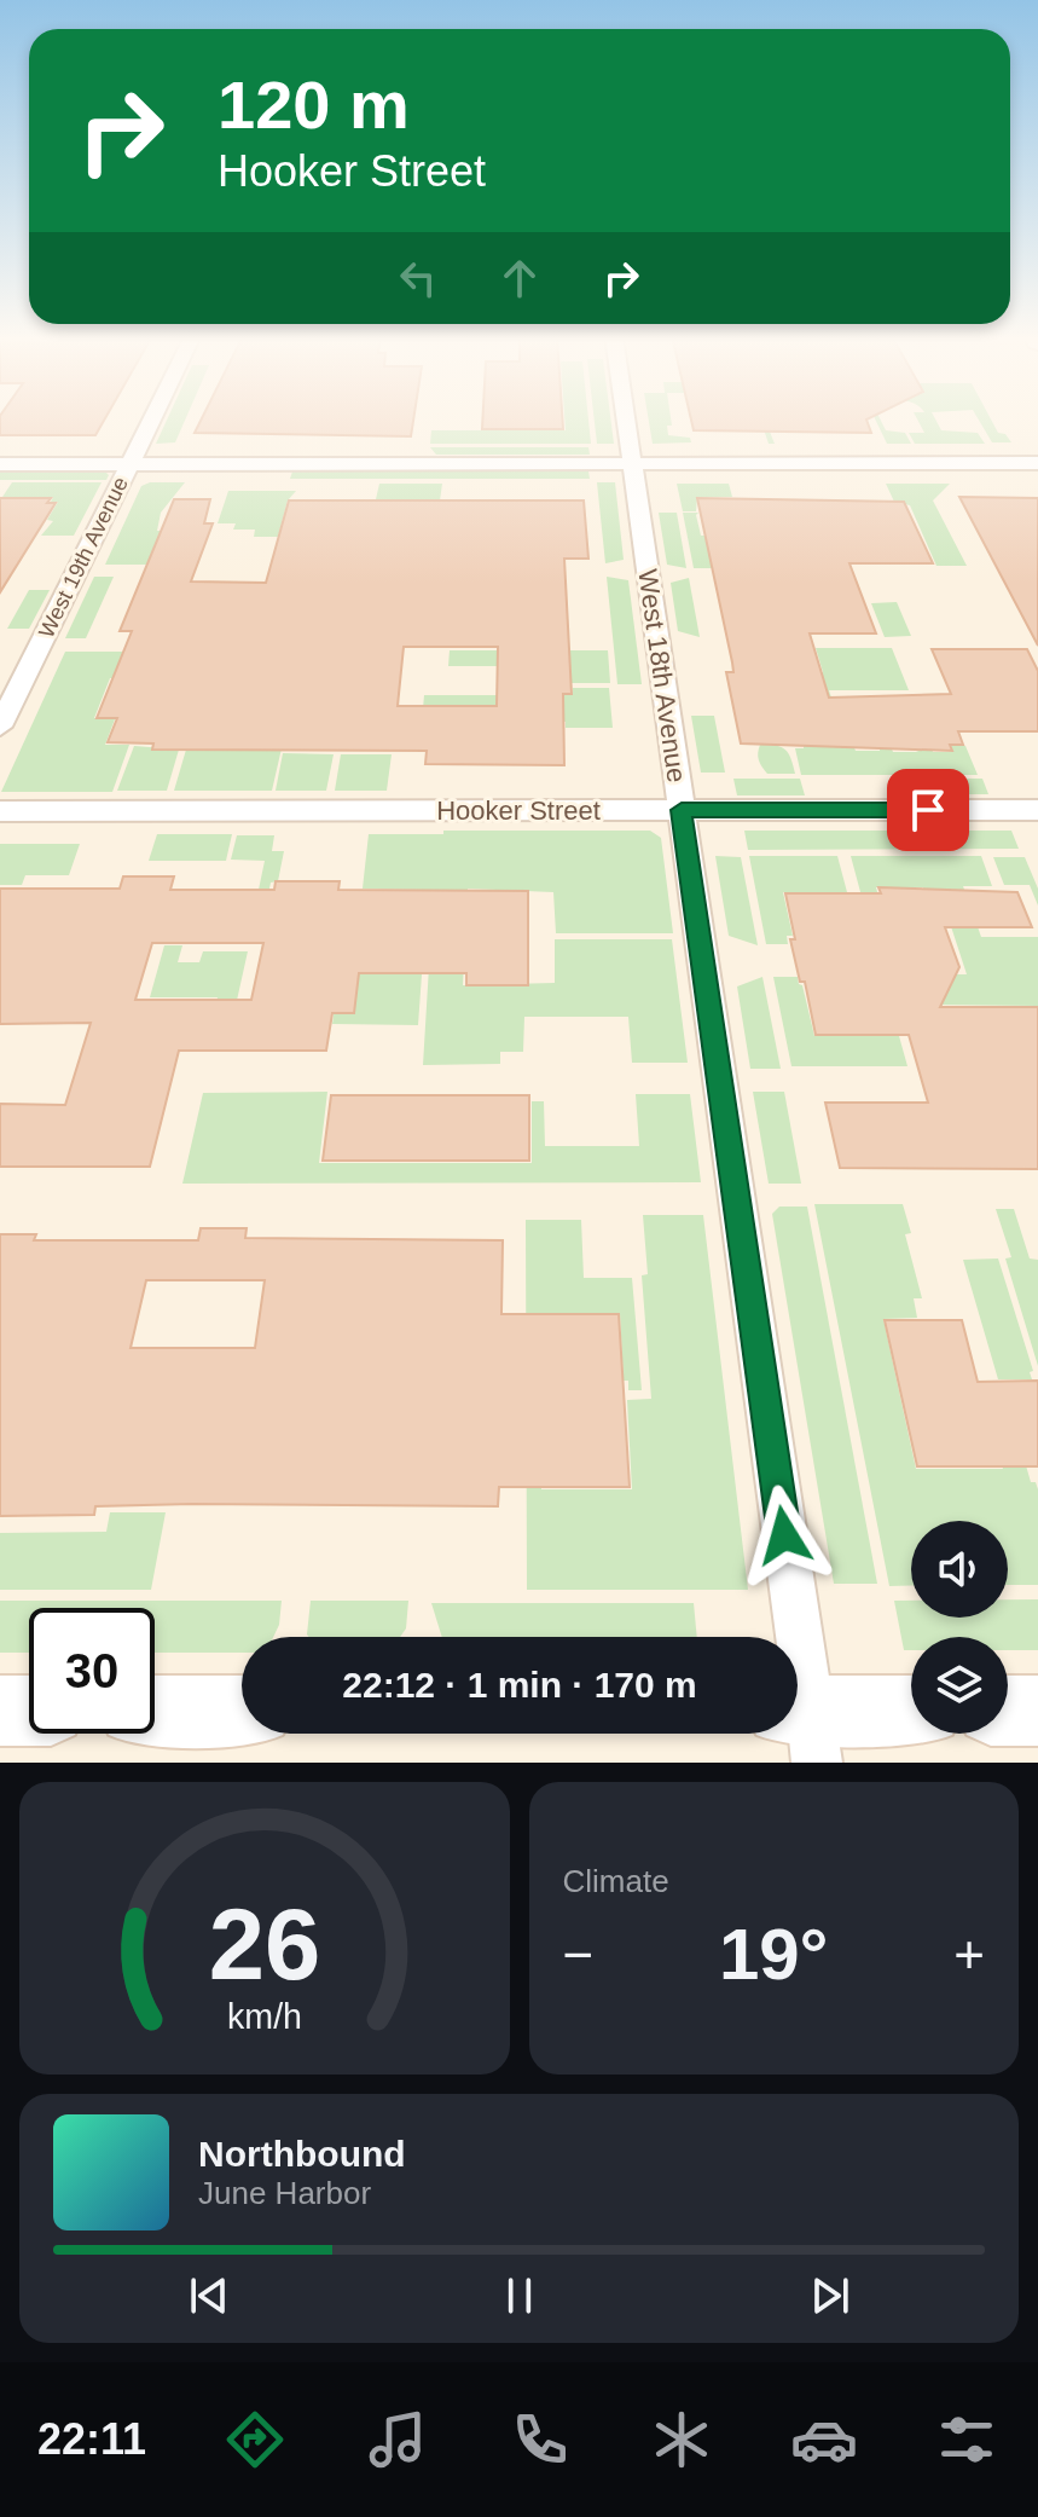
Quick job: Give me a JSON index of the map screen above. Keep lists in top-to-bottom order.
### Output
{
  "streets": {
    "street": ["West 19th Avenue", "West 18th Avenue", "Hooker Street"]
  },
  "crossings": [
    ["West 18th Avenue", "Hooker Street"]
  ],
  "page": {
    "turn": ["120 m", "Hooker Street"],
    "limit": "30",
    "trip": "22:12 · 1 min · 170 m",
    "tile": "Climate",
    "heat": ["−", "19°", "+"],
    "song": ["Northbound", "June Harbor"],
    "tabs": "22:11",
    "gauge": ["26", "km/h"]
  }
}
